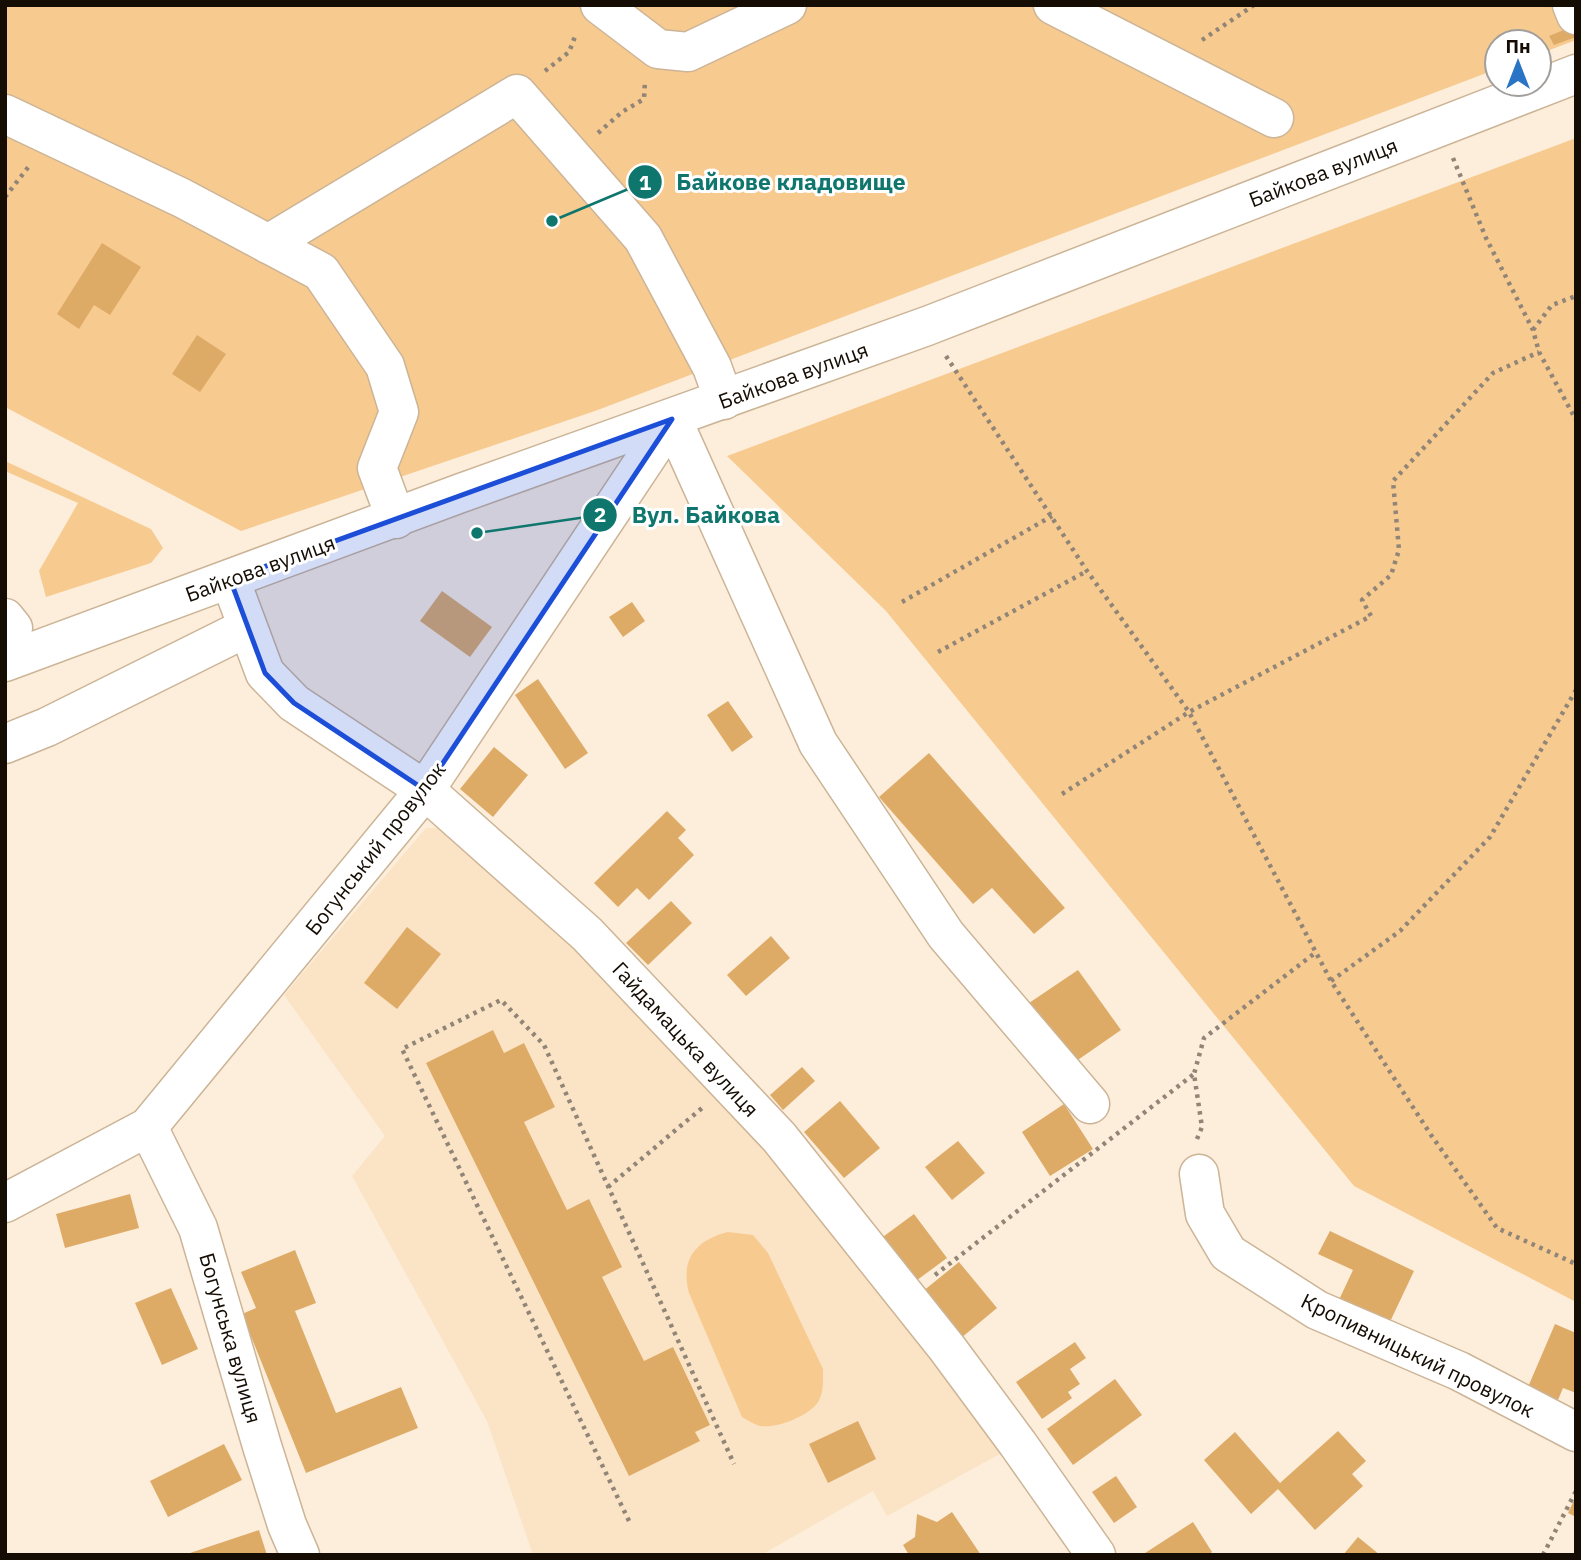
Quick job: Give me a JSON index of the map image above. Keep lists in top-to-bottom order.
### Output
{
  "streets": {
    "street": [
      "Байкова вулиця",
      "Богунський провулок",
      "Гайдамацька вулиця",
      "Богунська вулиця",
      "Кропивницький провулок"
    ]
  },
  "crossings": [
    ["Байкова вулиця", "Богунський провулок"],
    ["Байкова вулиця", "Гайдамацька вулиця"],
    ["Богунський провулок", "Гайдамацька вулиця"],
    ["Богунський провулок", "Богунська вулиця"]
  ],
  "places": ["Байкове кладовище", "Вул. Байкова"],
  "north": "top"
}
